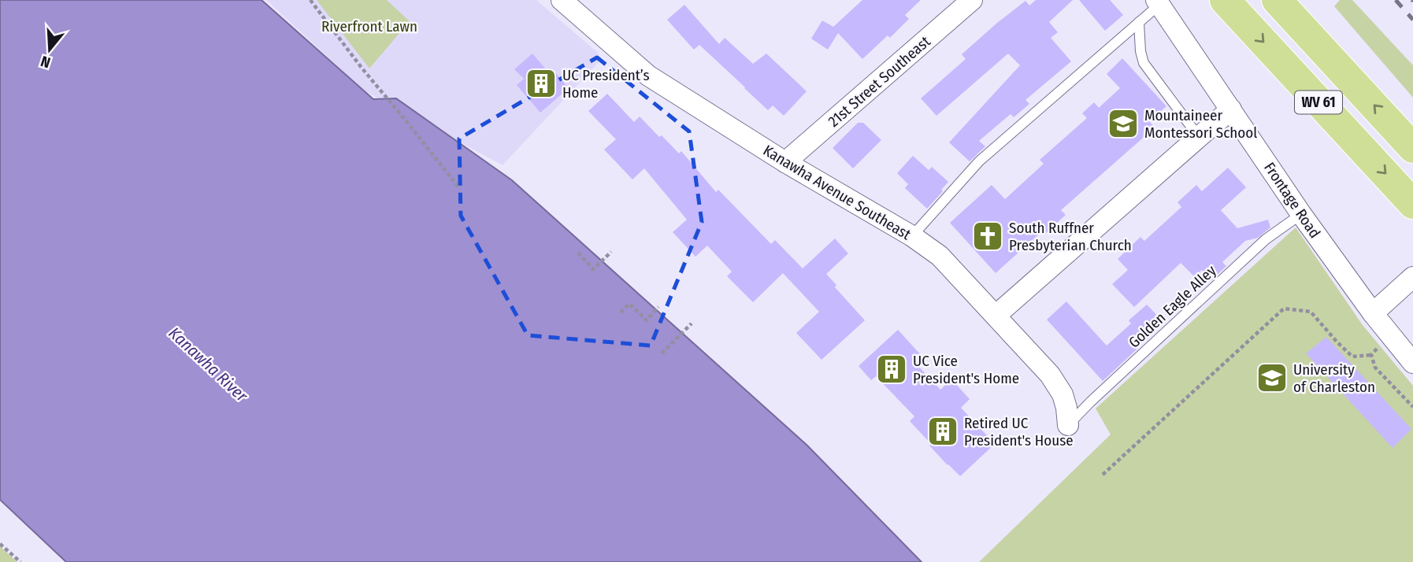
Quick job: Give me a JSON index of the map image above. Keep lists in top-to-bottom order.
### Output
{
  "streets": {
    "main road": ["WV 61"],
    "street": ["21st Street Southeast", "Kanawha Avenue Southeast", "Frontage Road"],
    "lane": ["Golden Eagle Alley"]
  },
  "crossings": [
    ["21st Street Southeast", "Kanawha Avenue Southeast"],
    ["Kanawha Avenue Southeast", "Golden Eagle Alley"],
    ["Frontage Road", "Golden Eagle Alley"]
  ],
  "water": ["Kanawha River"],
  "parks": ["Riverfront Lawn"],
  "places": {
    "building": ["UC President’s Home", "UC Vice President's Home", "Retired UC President's House"],
    "school or university": ["Mountaineer Montessori School", "University of Charleston"],
    "church": ["South Ruffner Presbyterian Church"]
  },
  "north": "bottom"
}
